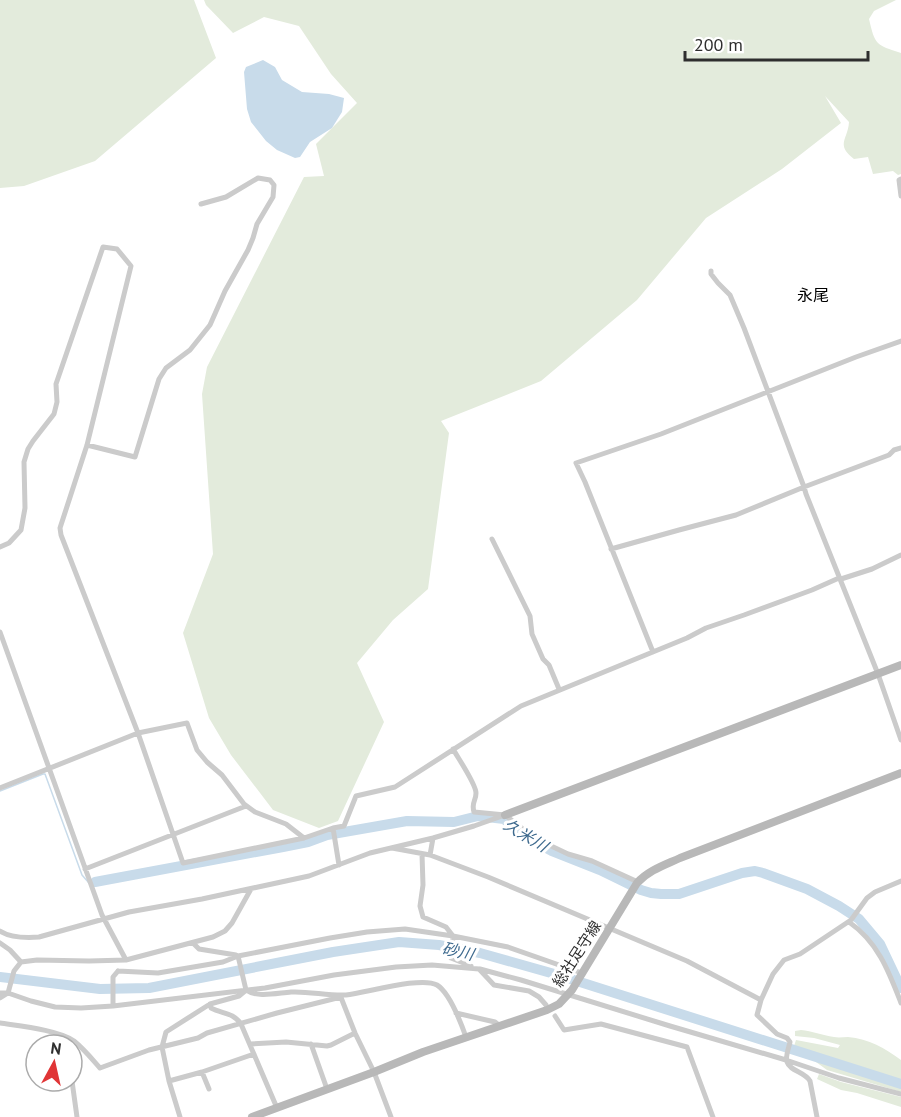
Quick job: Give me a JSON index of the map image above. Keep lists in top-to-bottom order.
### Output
{
  "streets": {
    "main road": ["総社足守線"]
  },
  "districts": ["永尾"],
  "water": ["久米川", "砂川"],
  "scale_bar": "200 m",
  "north": "top"
}
